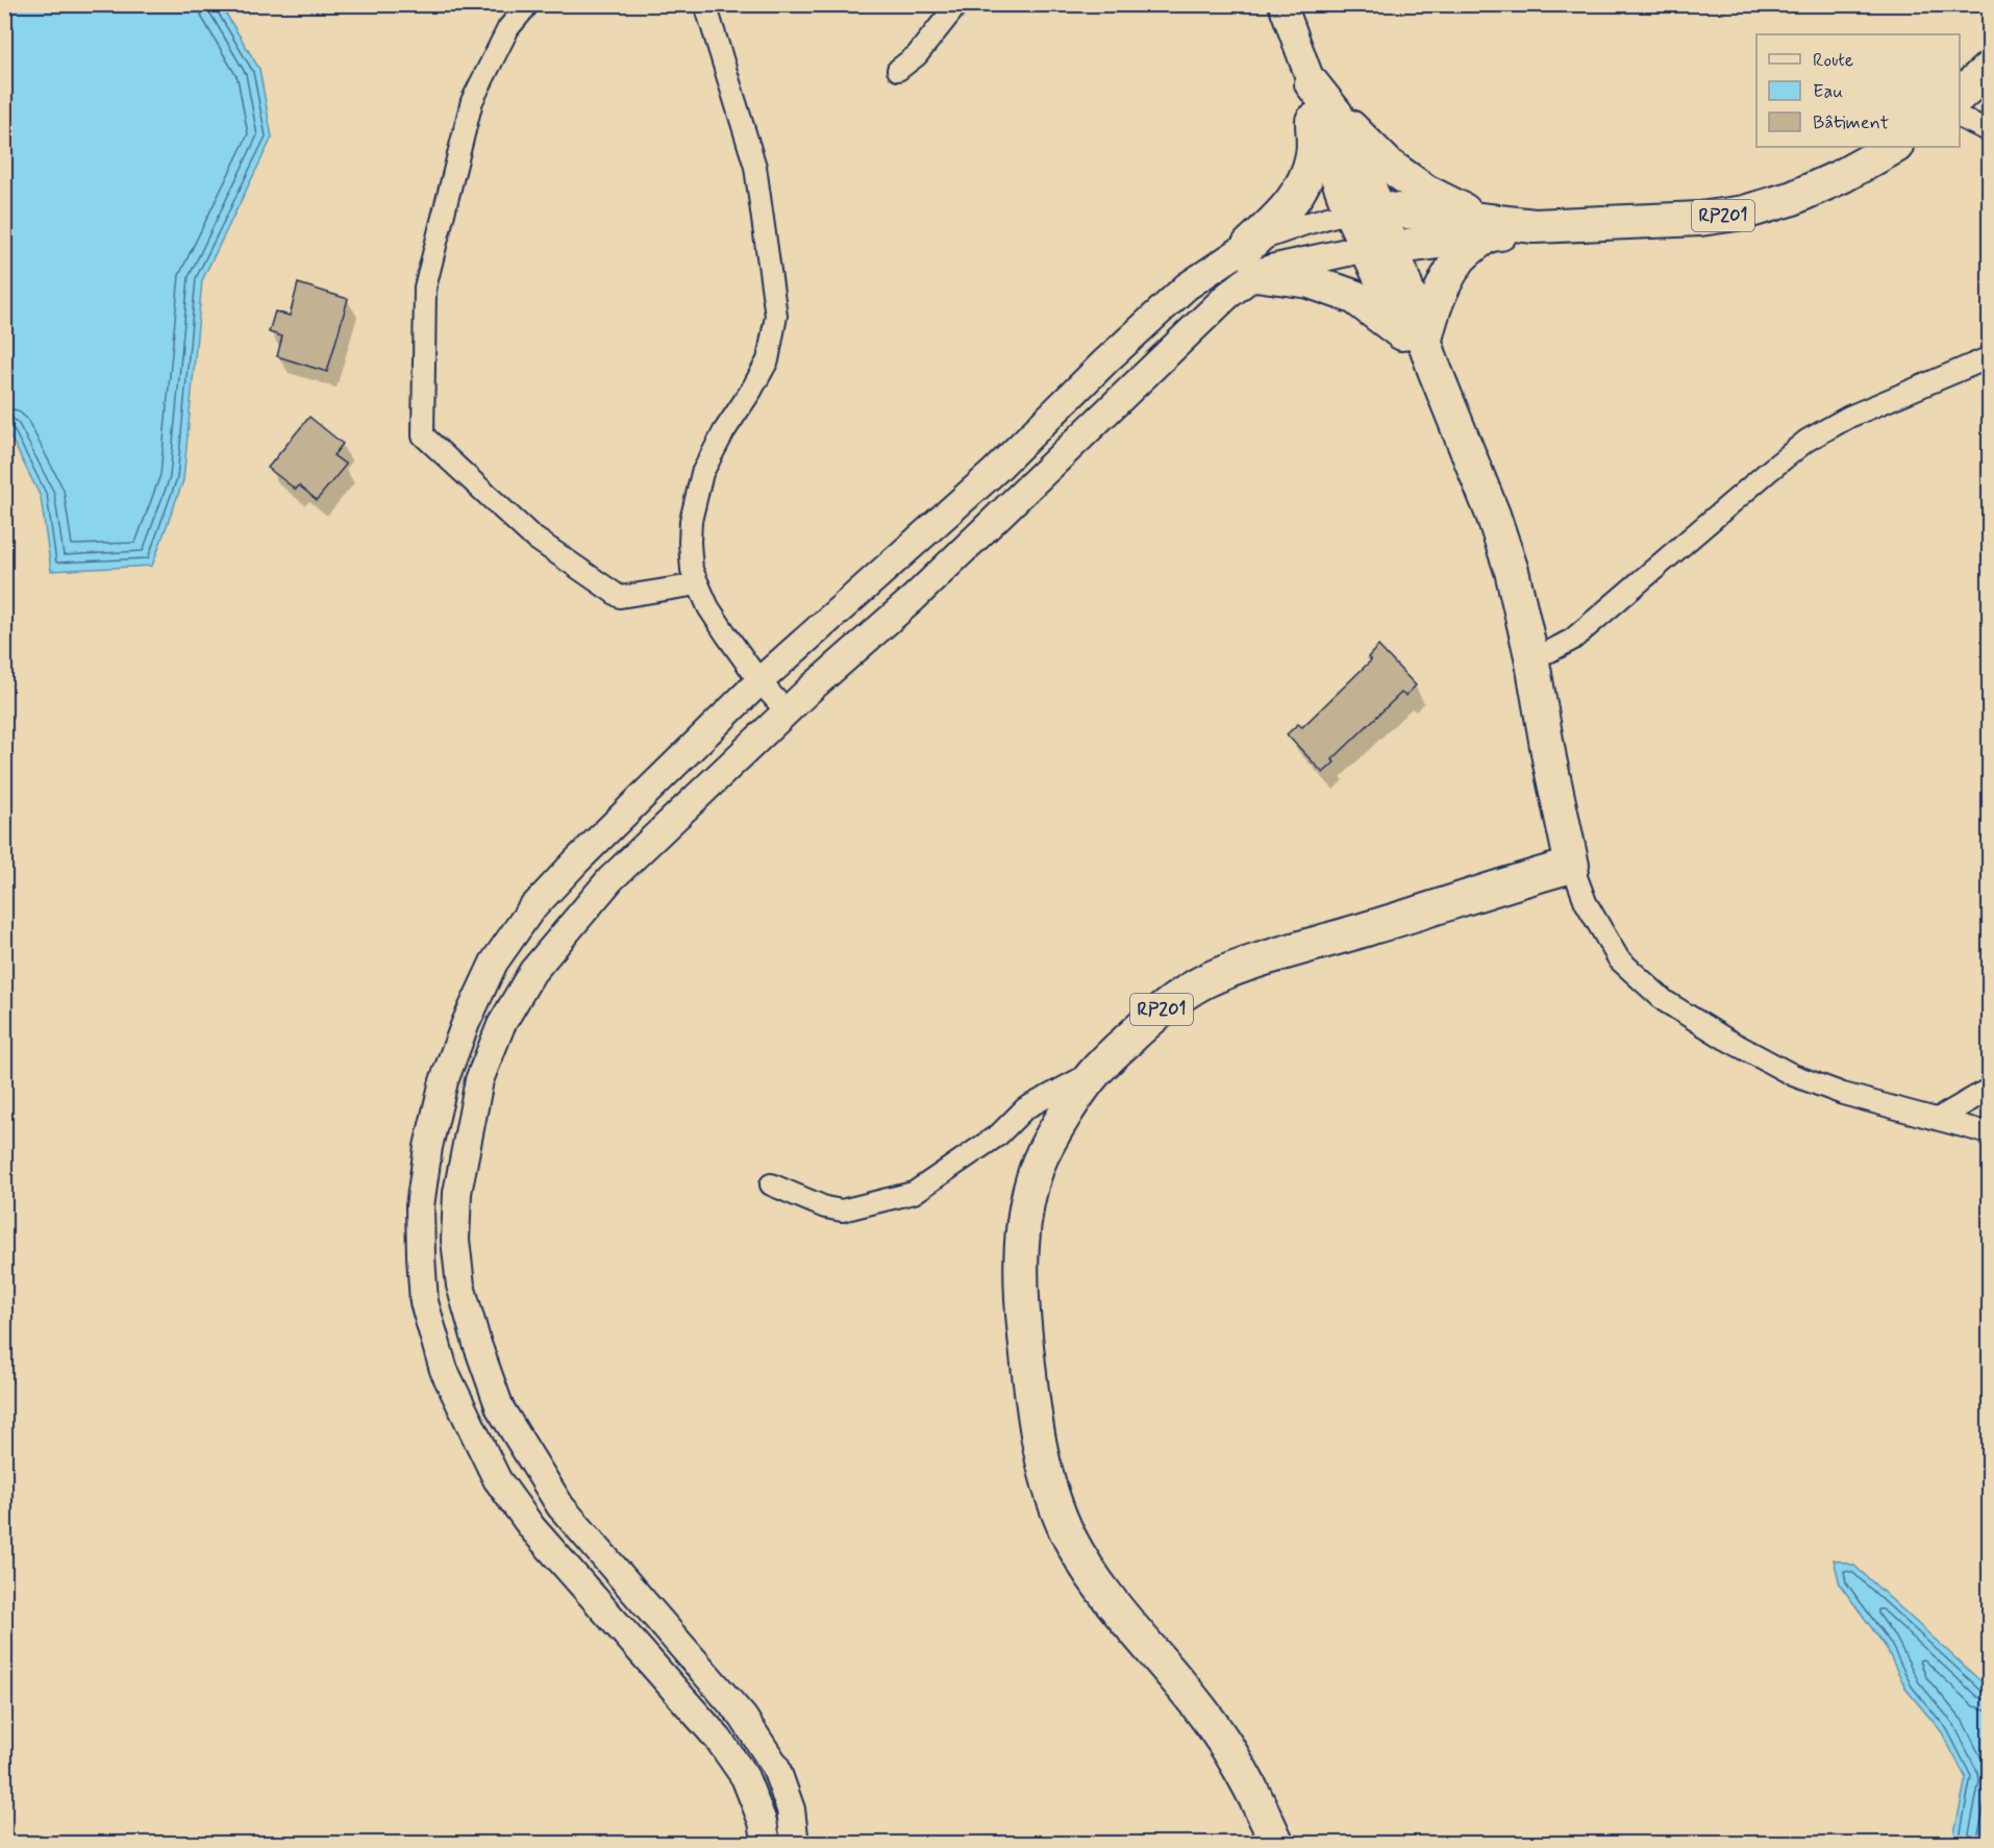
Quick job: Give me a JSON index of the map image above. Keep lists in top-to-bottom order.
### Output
{
  "streets": {
    "main road": ["RP201"]
  },
  "legend": ["Route", "Eau", "Bâtiment"]
}
